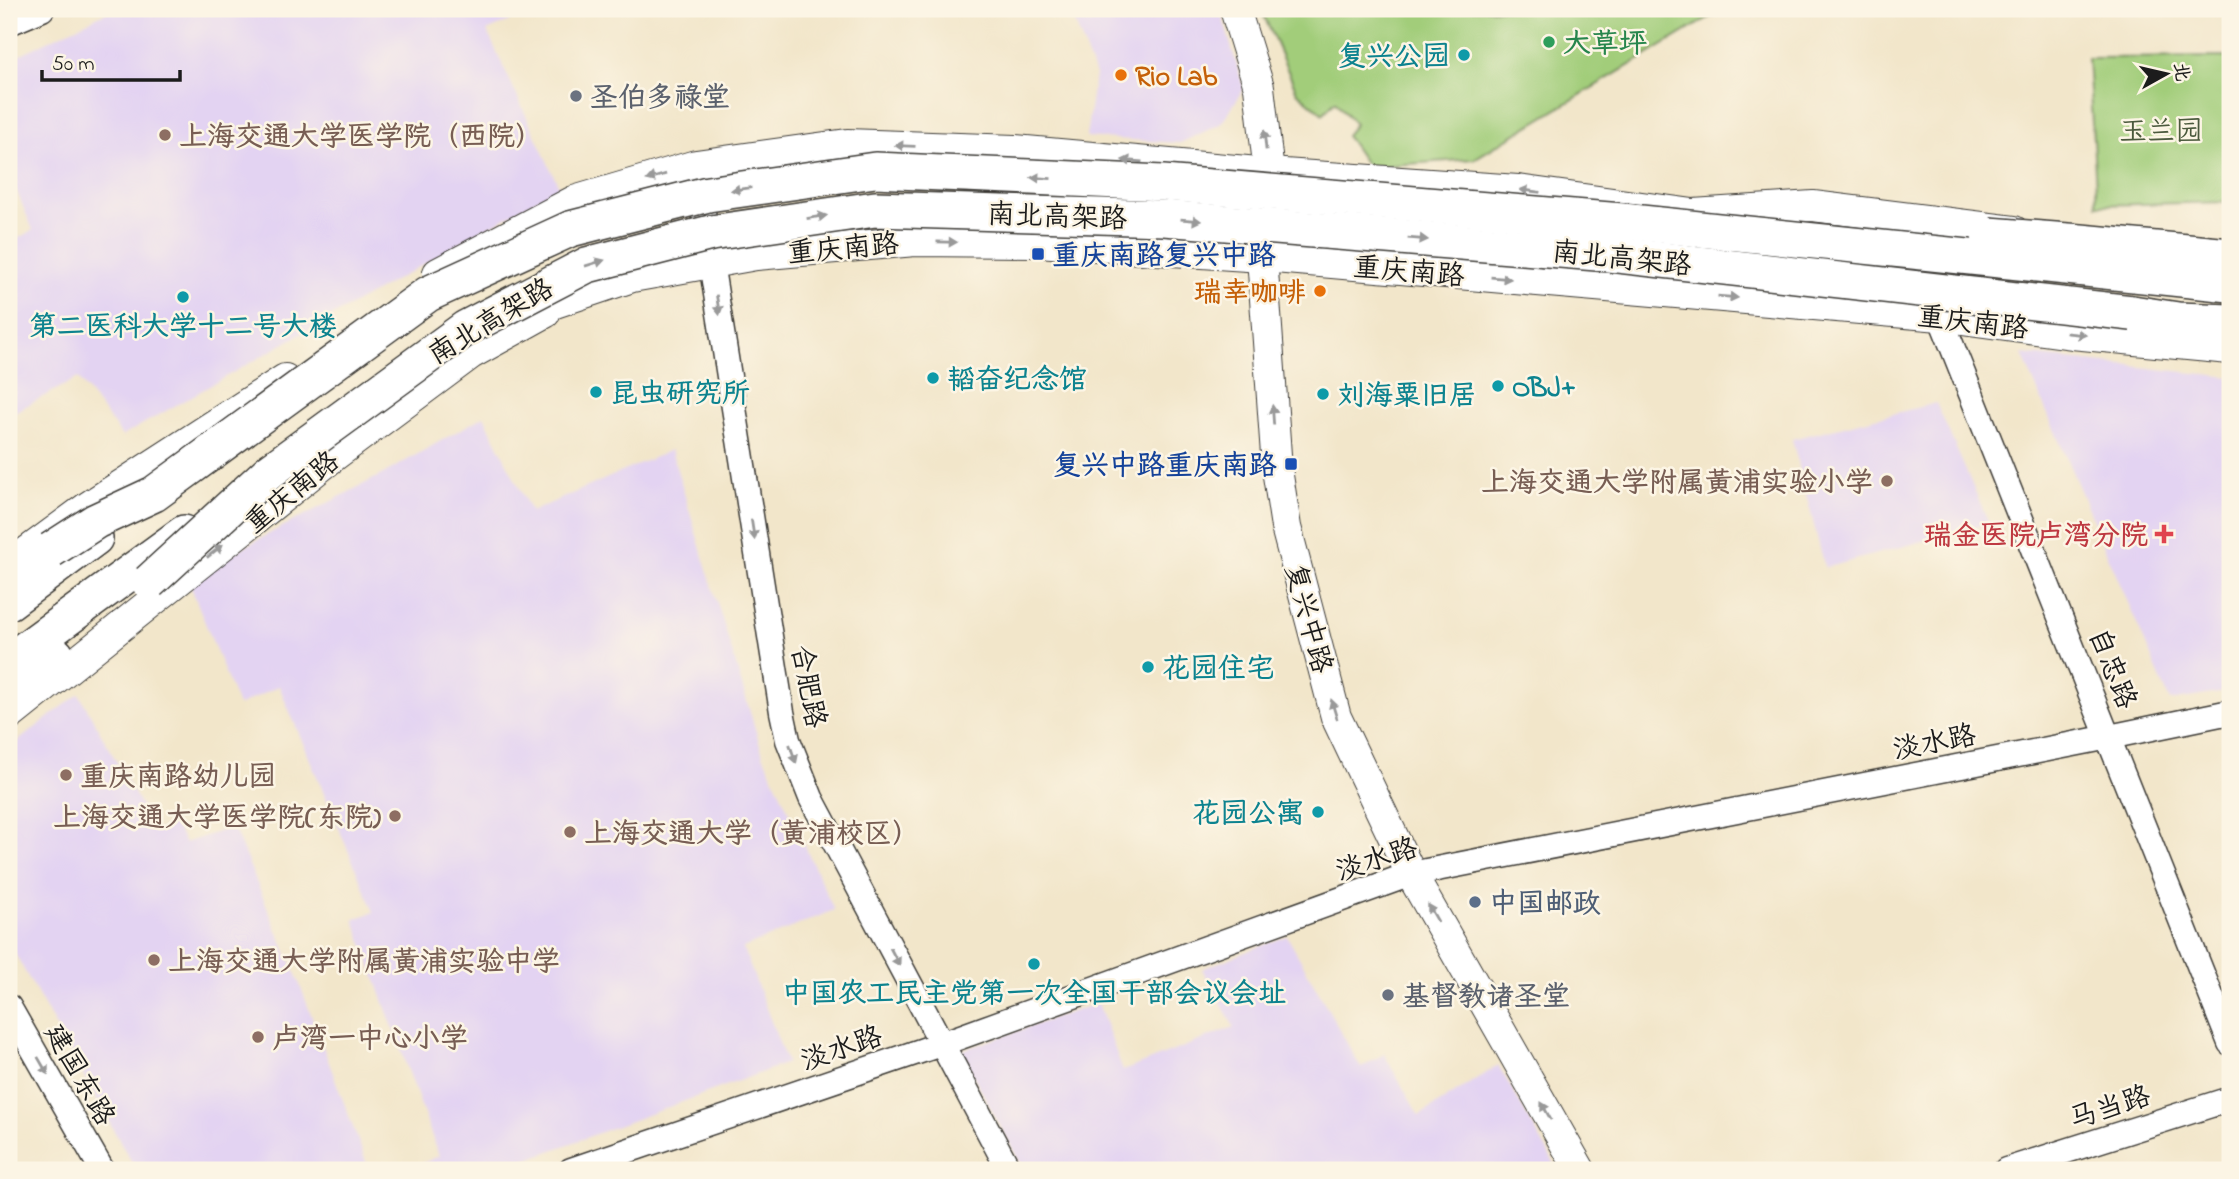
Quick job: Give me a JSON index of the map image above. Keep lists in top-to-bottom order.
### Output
{
  "streets": {
    "highway": ["南北高架路"],
    "main road": ["重庆南路", "复兴中路"],
    "street": [
      "自忠路",
      "合肥路",
      "淡水路",
      "建国东路",
      "马当路"
    ]
  },
  "crossings": [
    ["重庆南路", "复兴中路"],
    ["重庆南路", "自忠路"],
    ["重庆南路", "合肥路"],
    ["复兴中路", "淡水路"],
    ["自忠路", "淡水路"],
    ["合肥路", "淡水路"]
  ],
  "one_way": ["复兴中路", "合肥路", "建国东路"],
  "parks": ["玉兰园"],
  "places": {
    "other": [
      "大草坪",
      "复兴公园",
      "Rio Lab",
      "圣伯多禄堂",
      "上海交通大学医学院（西院）",
      "瑞幸咖啡",
      "第二医科大学十二号大楼",
      "韬奋纪念馆",
      "OBJ+",
      "昆虫研究所",
      "刘海粟旧居",
      "上海交通大学附属黄浦实验小学",
      "花园住宅",
      "重庆南路幼儿园",
      "花园公寓",
      "上海交通大学医学院(东院)",
      "上海交通大学（黄浦校区）",
      "中国邮政",
      "上海交通大学附属黄浦实验中学",
      "中国农工民主党第一次全国干部会议会址",
      "基督教诸圣堂",
      "卢湾一中心小学"
    ],
    "transit": ["重庆南路复兴中路", "复兴中路重庆南路"],
    "health": ["瑞金医院卢湾分院"]
  },
  "scale_bar": "50 m",
  "north": "right"
}
